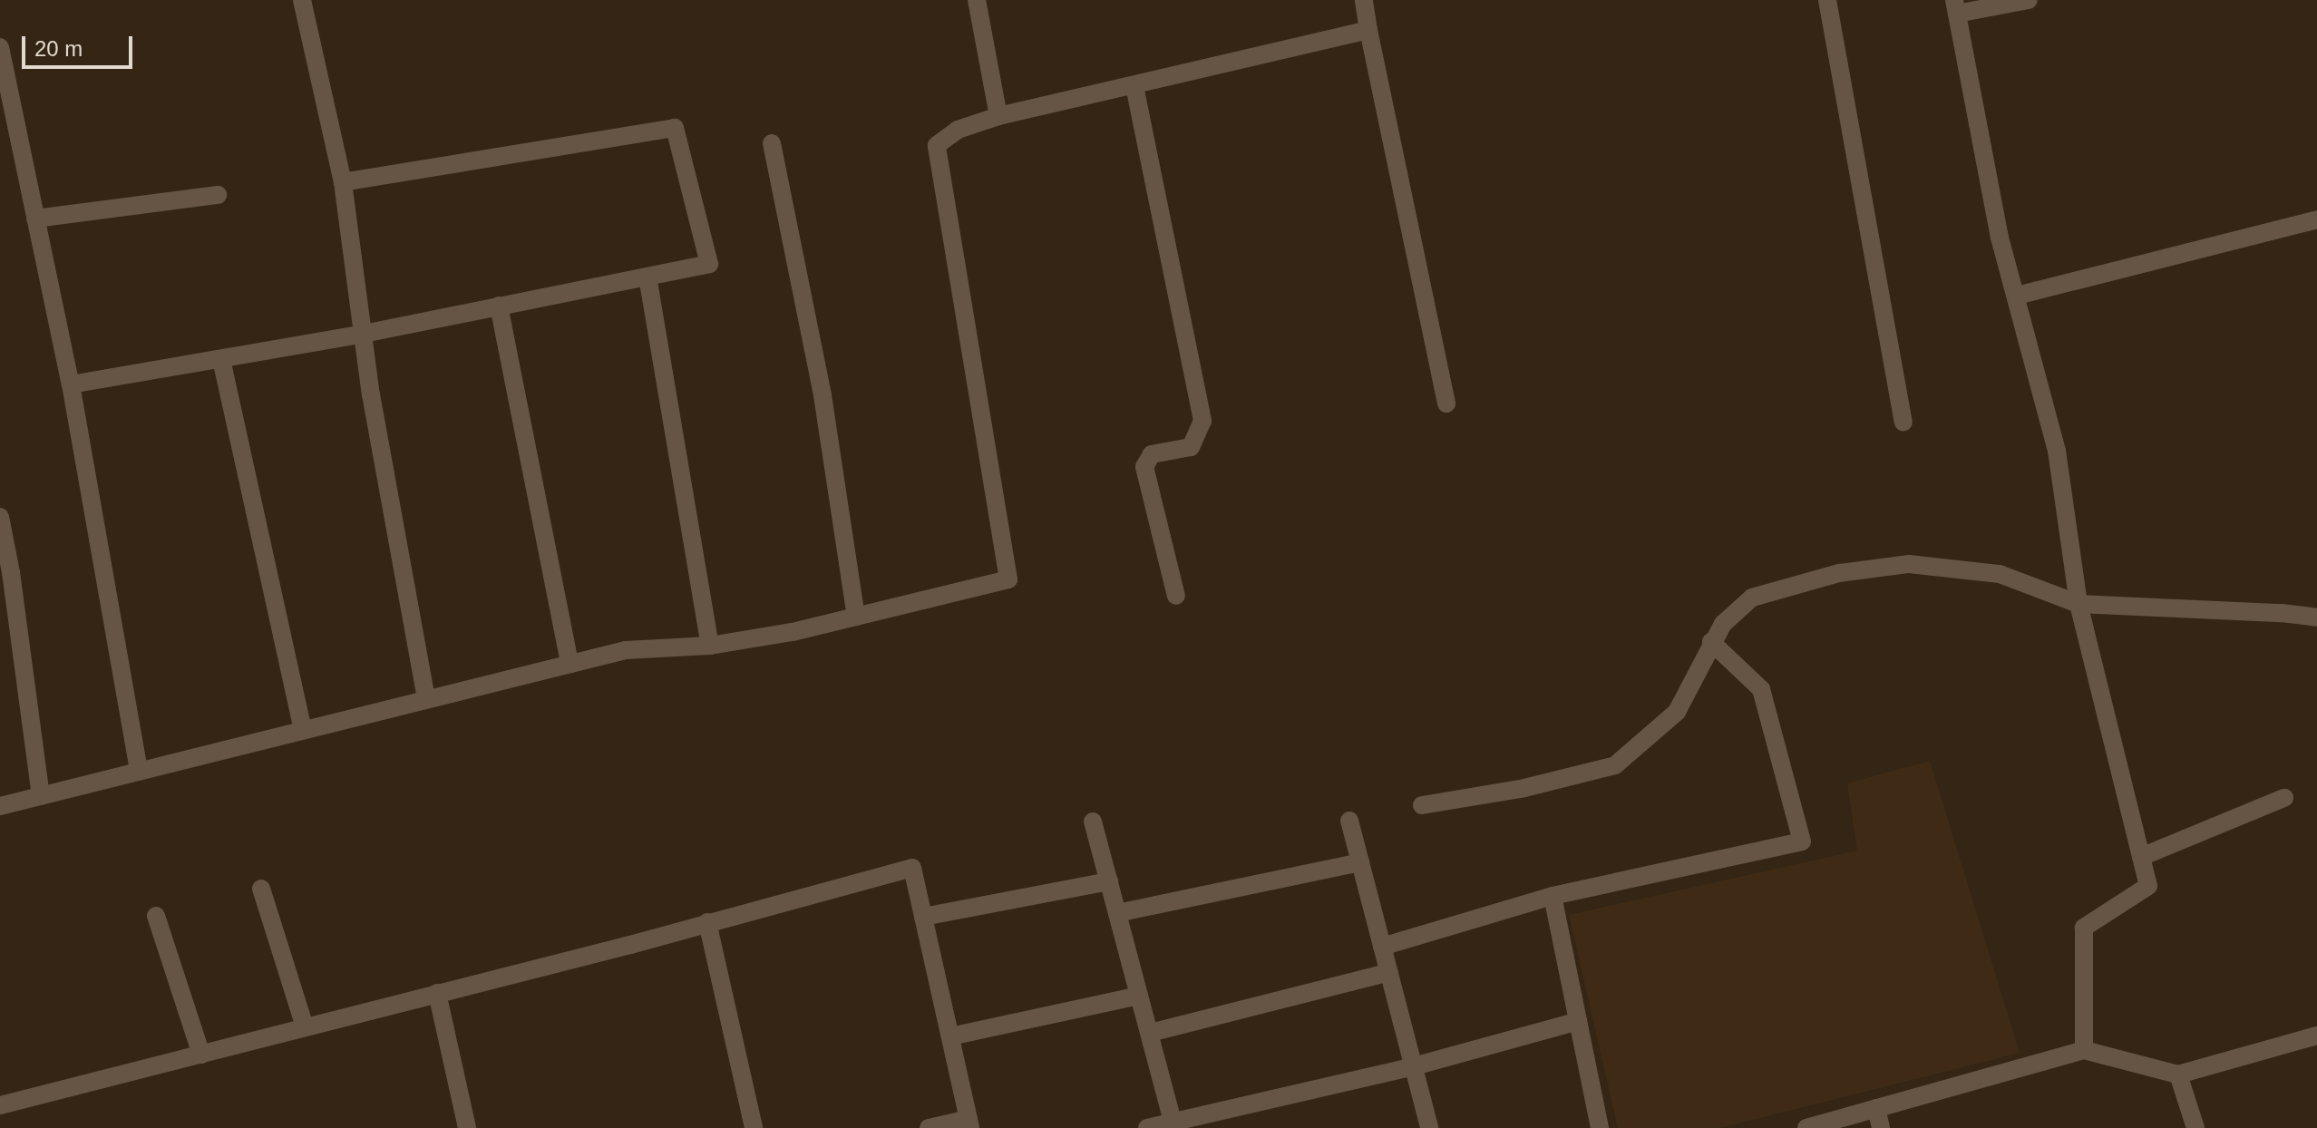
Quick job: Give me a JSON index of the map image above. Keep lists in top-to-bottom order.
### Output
{
  "scale_bar": "20 m"
}
